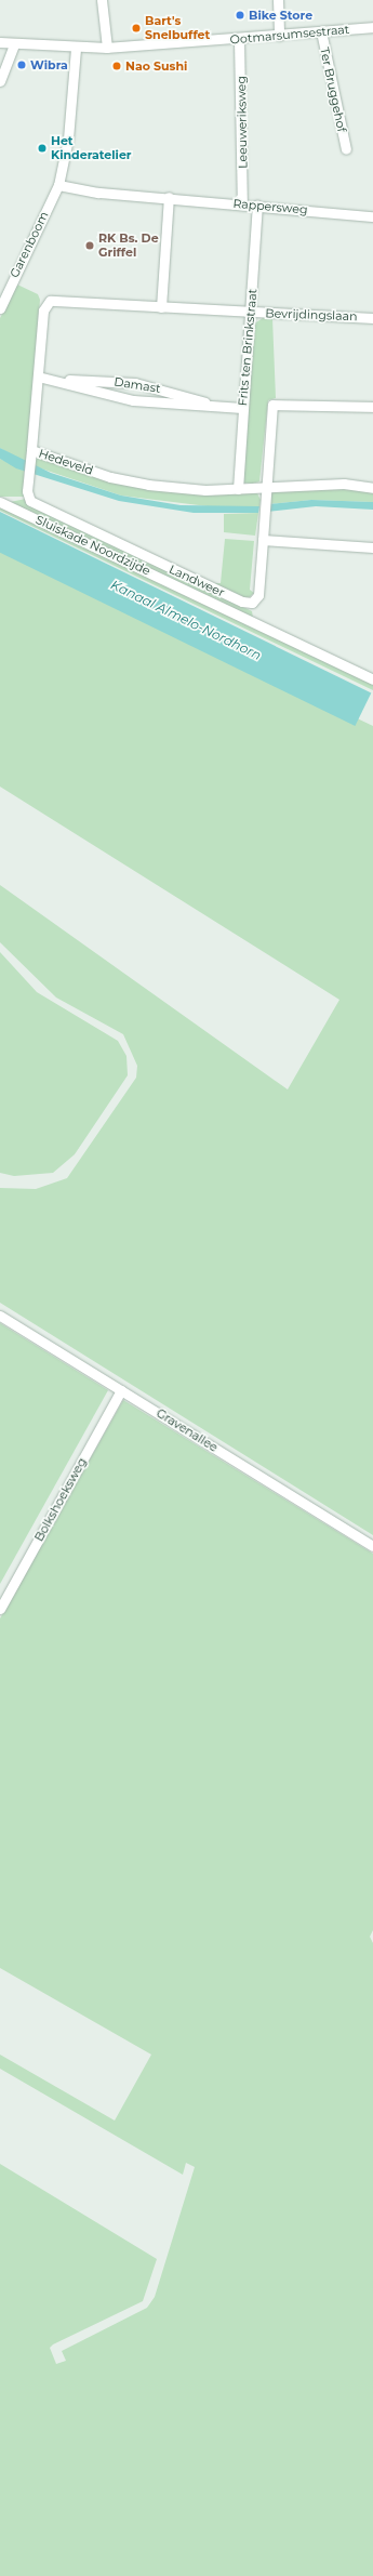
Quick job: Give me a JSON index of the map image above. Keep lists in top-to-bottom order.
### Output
{
  "streets": {
    "street": [
      "Ootmarsumsestraat",
      "Ter Bruggehof",
      "Leeuweriksweg",
      "Rappersweg",
      "Garenboom",
      "Bevrijdingslaan",
      "Frits ten Brinkstraat",
      "Damast",
      "Hedeveld",
      "Sluiskade Noordzijde",
      "Landweer",
      "Gravenallee",
      "Bolkshoeksweg"
    ]
  },
  "crossings": [
    ["Ootmarsumsestraat", "Ter Bruggehof"],
    ["Ootmarsumsestraat", "Leeuweriksweg"],
    ["Ootmarsumsestraat", "Garenboom"],
    ["Leeuweriksweg", "Rappersweg"],
    ["Rappersweg", "Garenboom"],
    ["Rappersweg", "Frits ten Brinkstraat"],
    ["Bevrijdingslaan", "Frits ten Brinkstraat"],
    ["Bevrijdingslaan", "Hedeveld"],
    ["Frits ten Brinkstraat", "Damast"],
    ["Frits ten Brinkstraat", "Hedeveld"],
    ["Damast", "Hedeveld"],
    ["Hedeveld", "Landweer"],
    ["Gravenallee", "Bolkshoeksweg"]
  ],
  "water": ["Kanaal Almelo-Nordhorn"],
  "places": [
    "Bike Store",
    "Bart's Snelbuffet",
    "Wibra",
    "Nao Sushi",
    "Het Kinderatelier",
    "RK Bs. De Griffel"
  ]
}
